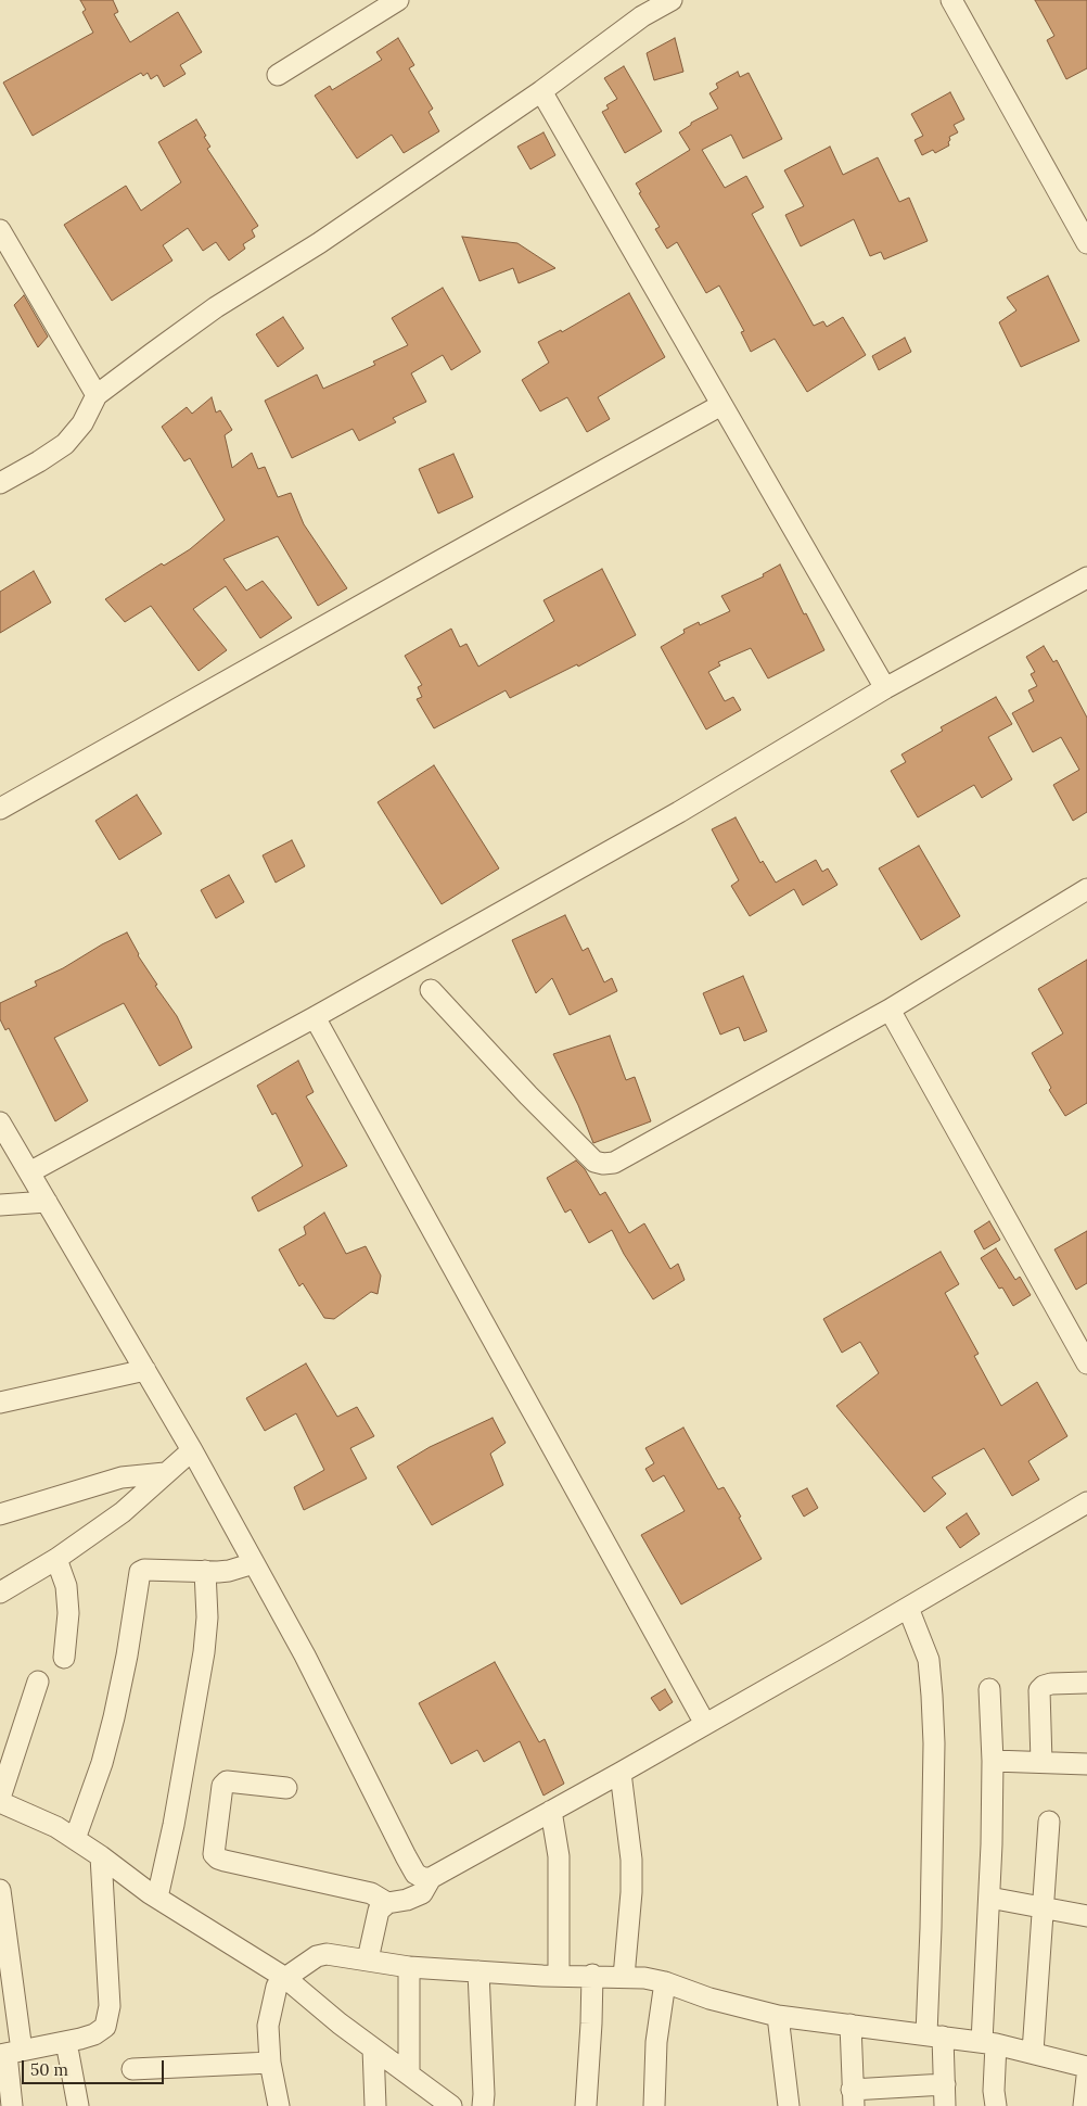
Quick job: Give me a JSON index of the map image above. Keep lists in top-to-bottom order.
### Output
{
  "scale_bar": "50 m"
}
